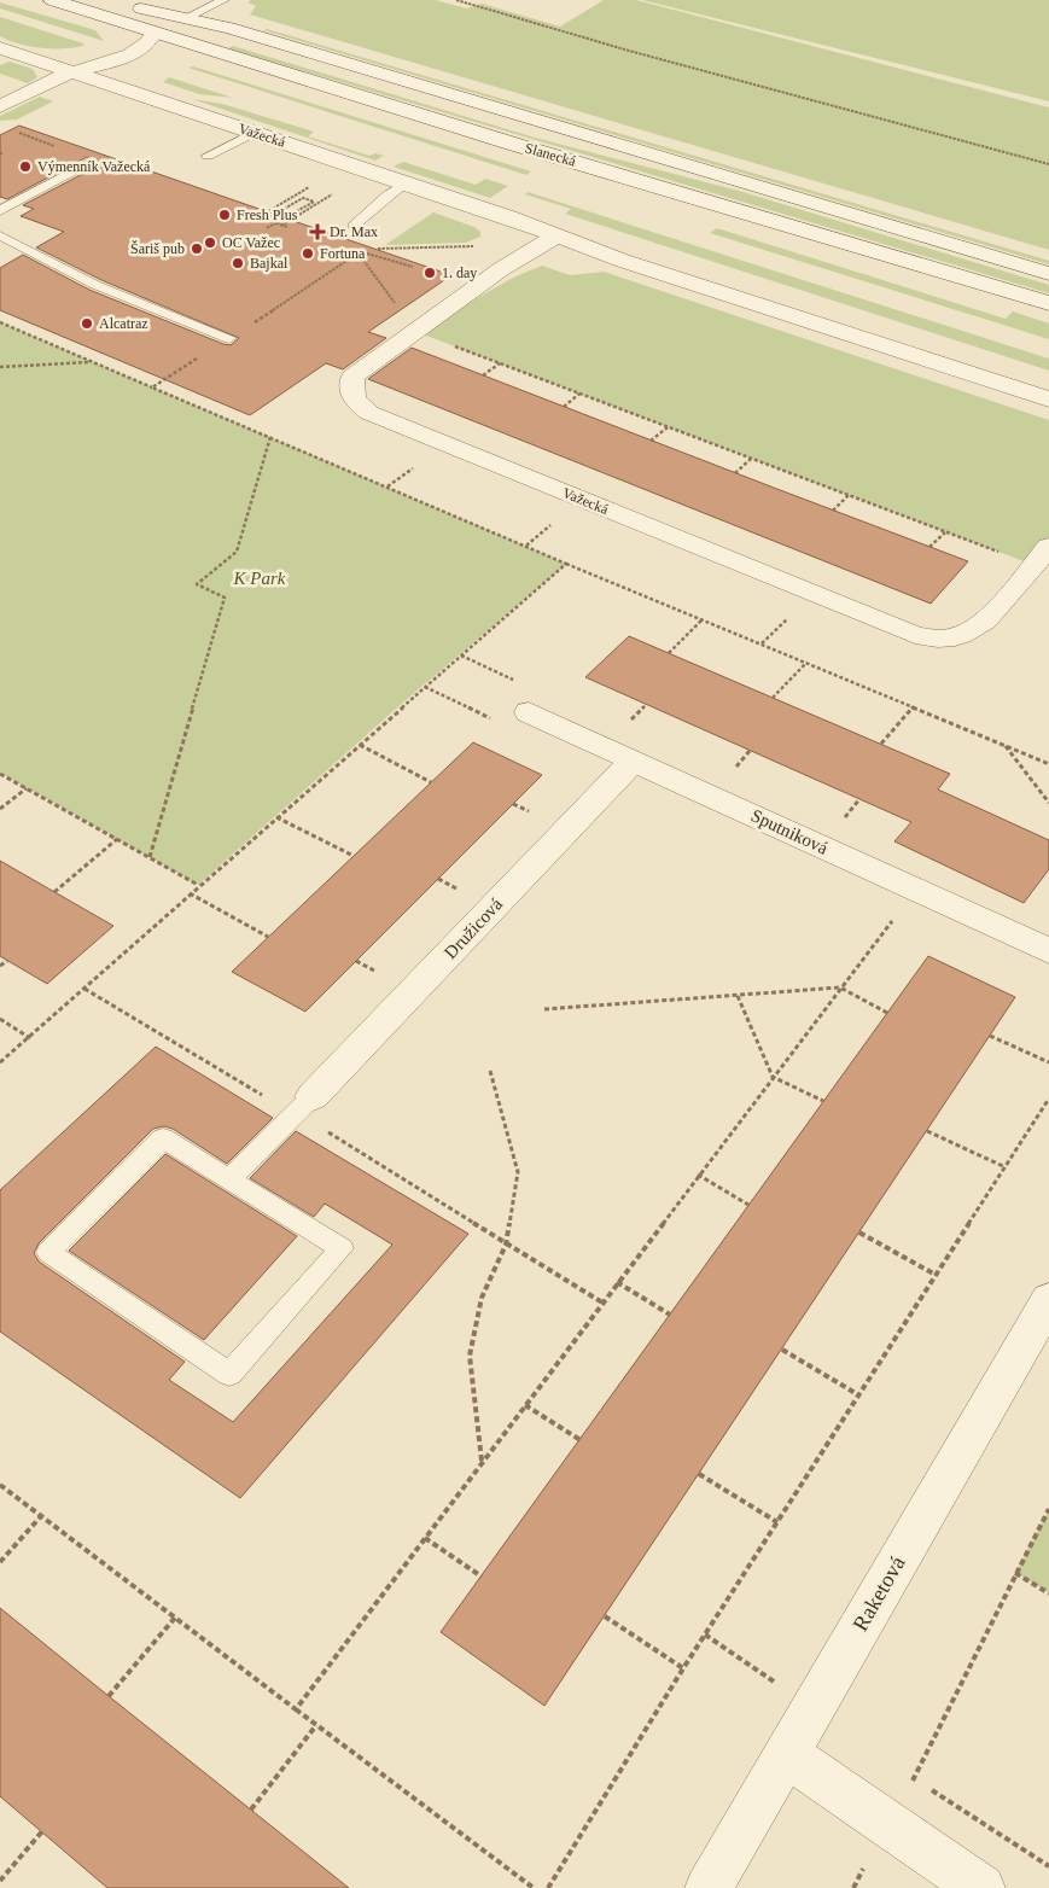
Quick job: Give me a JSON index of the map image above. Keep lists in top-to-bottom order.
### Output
{
  "streets": {
    "street": [
      "Važecká",
      "Slanecká",
      "Sputniková",
      "Družicová",
      "Raketová"
    ]
  },
  "crossings": [
    ["Sputniková", "Družicová"]
  ],
  "parks": ["K Park"],
  "places": {
    "other": [
      "Výmenník Važecká",
      "Fresh Plus",
      "OC Važec",
      "Šariš pub",
      "Fortuna",
      "Bajkal",
      "1. day",
      "Alcatraz"
    ],
    "health": ["Dr. Max"]
  }
}
